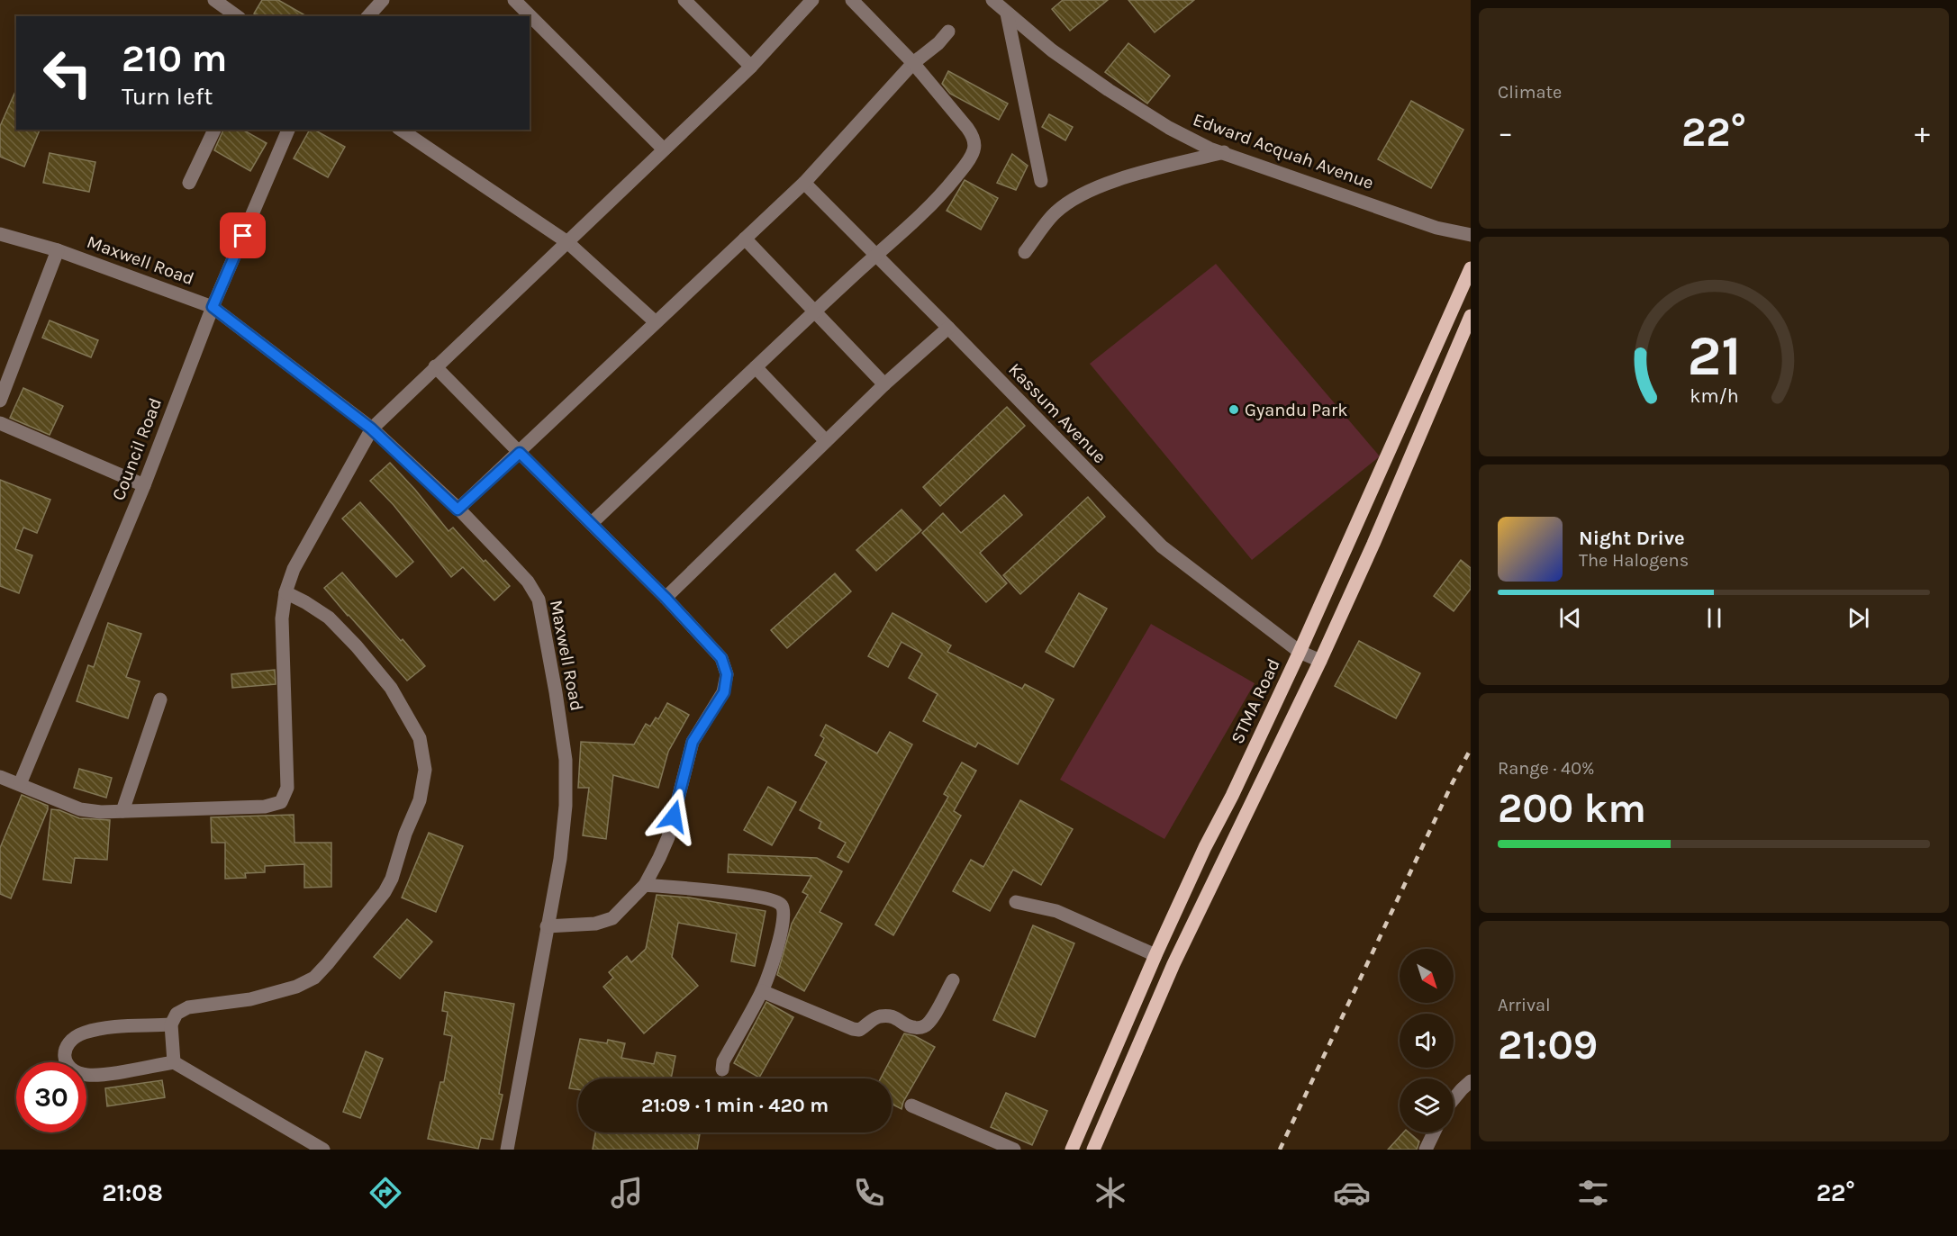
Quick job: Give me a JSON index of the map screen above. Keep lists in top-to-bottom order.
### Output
{
  "streets": {
    "main road": ["STMA Road"],
    "street": [
      "Edward Acquah Avenue",
      "Maxwell Road",
      "Kassum Avenue",
      "Council Road"
    ]
  },
  "crossings": [
    ["Maxwell Road", "Council Road"],
    ["Kassum Avenue", "STMA Road"]
  ],
  "places": ["Gyandu Park"],
  "north": "bottom right",
  "page": {
    "tile": [
      "Climate",
      ["Range · 40%", "200 km"],
      ["Arrival", "21:09"]
    ],
    "turn": ["210 m", "Turn left"],
    "heat": ["−", "22°", "+"],
    "song": ["Night Drive", "The Halogens"],
    "limit": "30",
    "trip": "21:09 · 1 min · 420 m",
    "tabs": ["21:08", "22°"],
    "gauge": ["21", "km/h"]
  }
}
